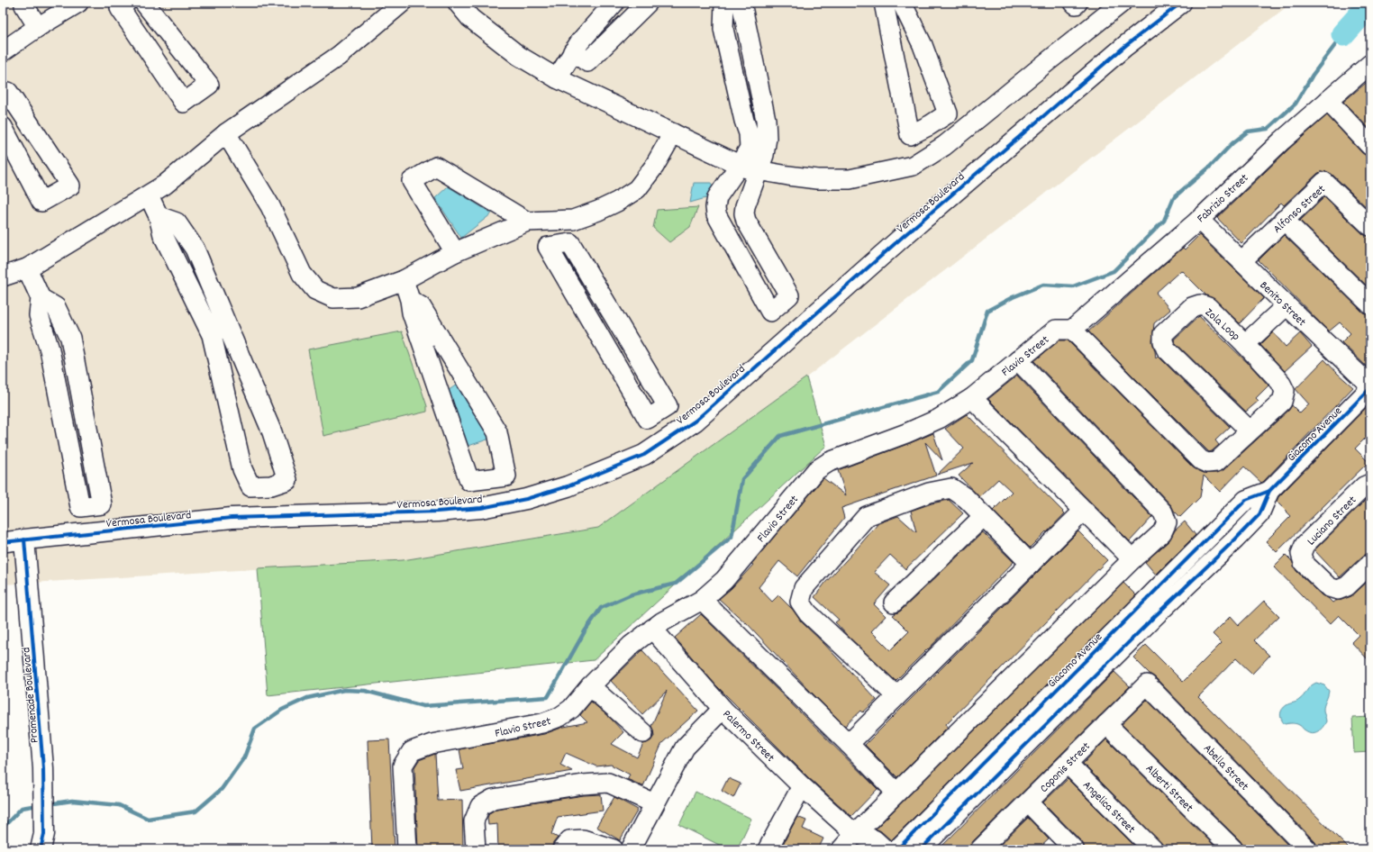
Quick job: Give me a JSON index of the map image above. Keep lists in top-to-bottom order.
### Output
{
  "streets": {
    "main road": ["Vermosa Boulevard", "Promenade Boulevard"],
    "street": [
      "Fabrizio Street",
      "Alfonso Street",
      "Benito Street",
      "Zola Loop",
      "Flavio Street",
      "Giacomo Avenue",
      "Luciano Street",
      "Palermo Street",
      "Coponis Street",
      "Abella Street",
      "Alberti Street",
      "Angelica Street"
    ]
  },
  "crossings": [
    ["Fabrizio Street", "Benito Street"],
    ["Fabrizio Street", "Zola Loop"],
    ["Fabrizio Street", "Flavio Street"],
    ["Vermosa Boulevard", "Promenade Boulevard"],
    ["Alfonso Street", "Benito Street"],
    ["Zola Loop", "Flavio Street"],
    ["Flavio Street", "Palermo Street"],
    ["Coponis Street", "Abella Street"],
    ["Coponis Street", "Alberti Street"],
    ["Coponis Street", "Angelica Street"]
  ]
}
